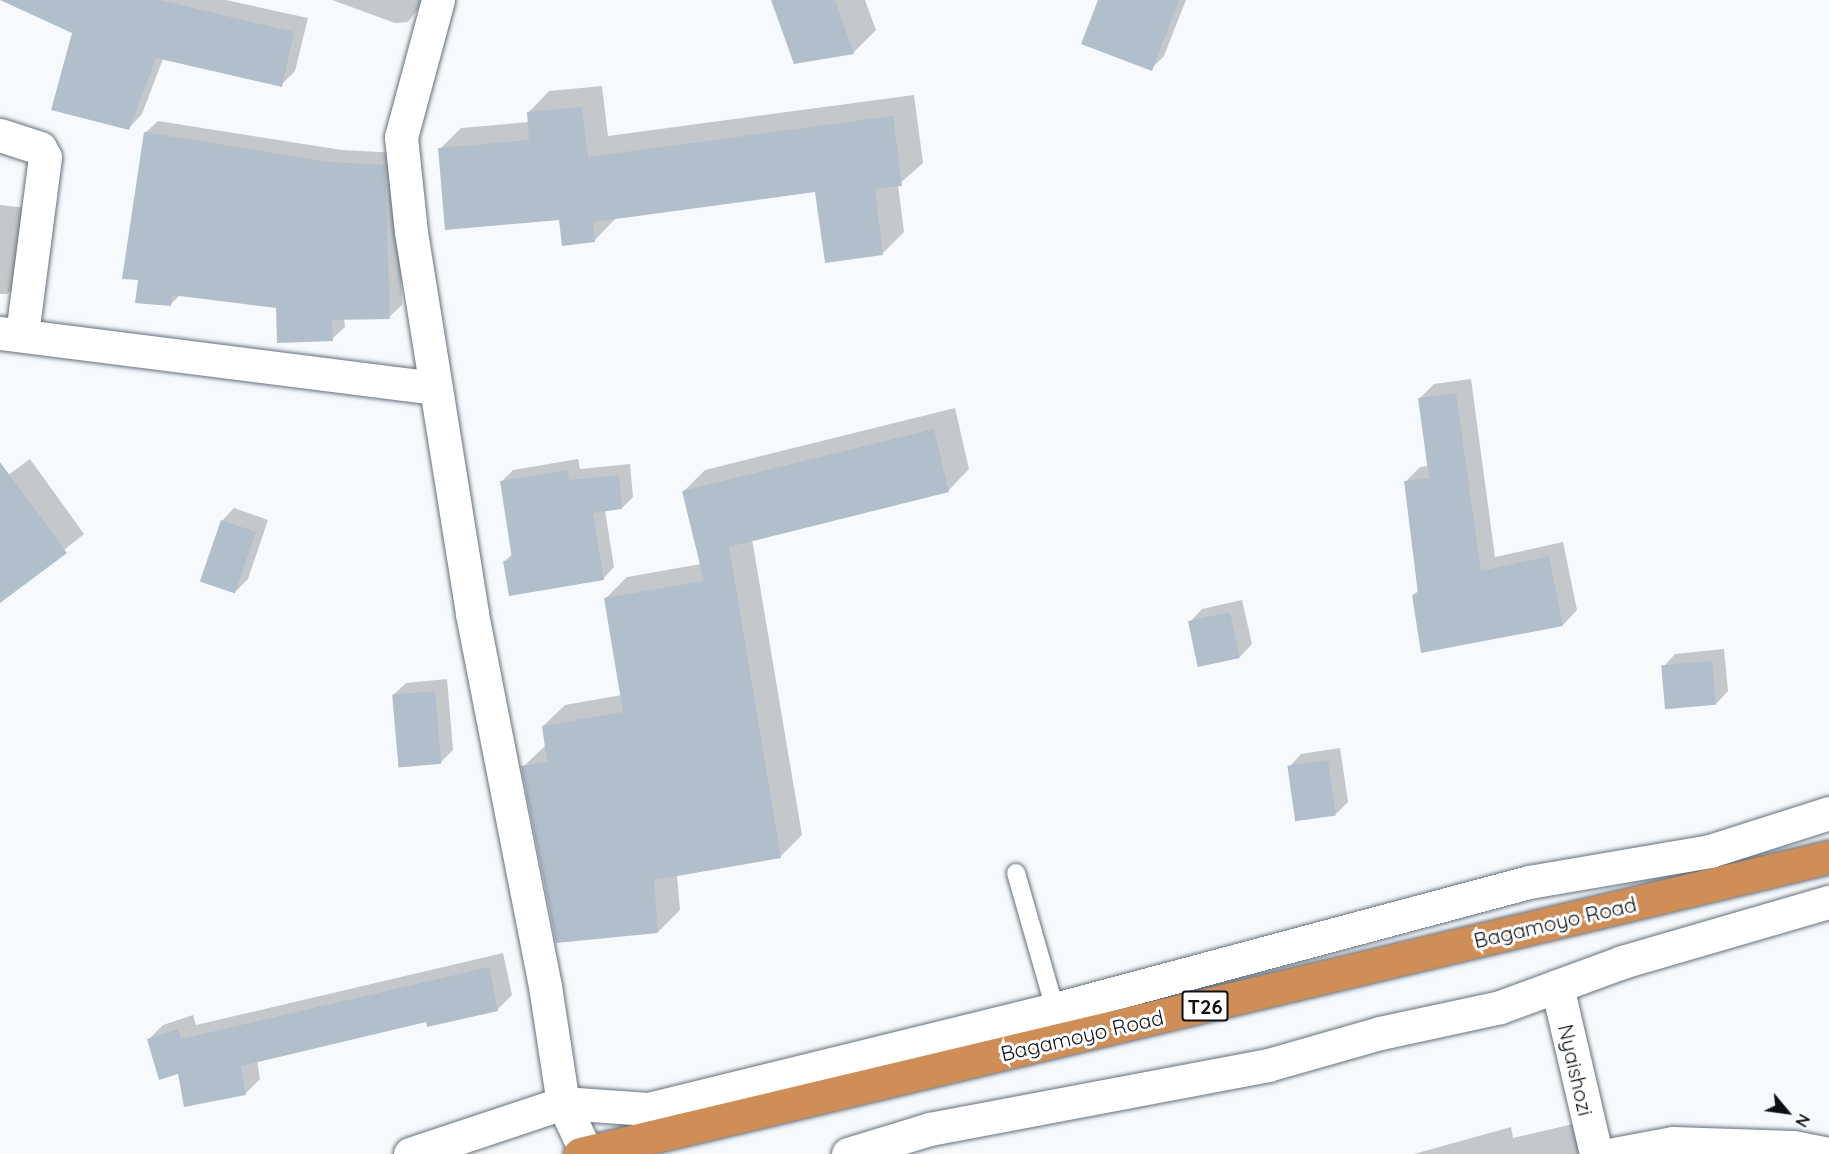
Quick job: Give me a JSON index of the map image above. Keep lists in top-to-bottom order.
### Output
{
  "streets": {
    "highway": ["Bagamoyo Road", "T26"],
    "street": ["Nyaishozi"]
  },
  "north": "bottom right"
}
